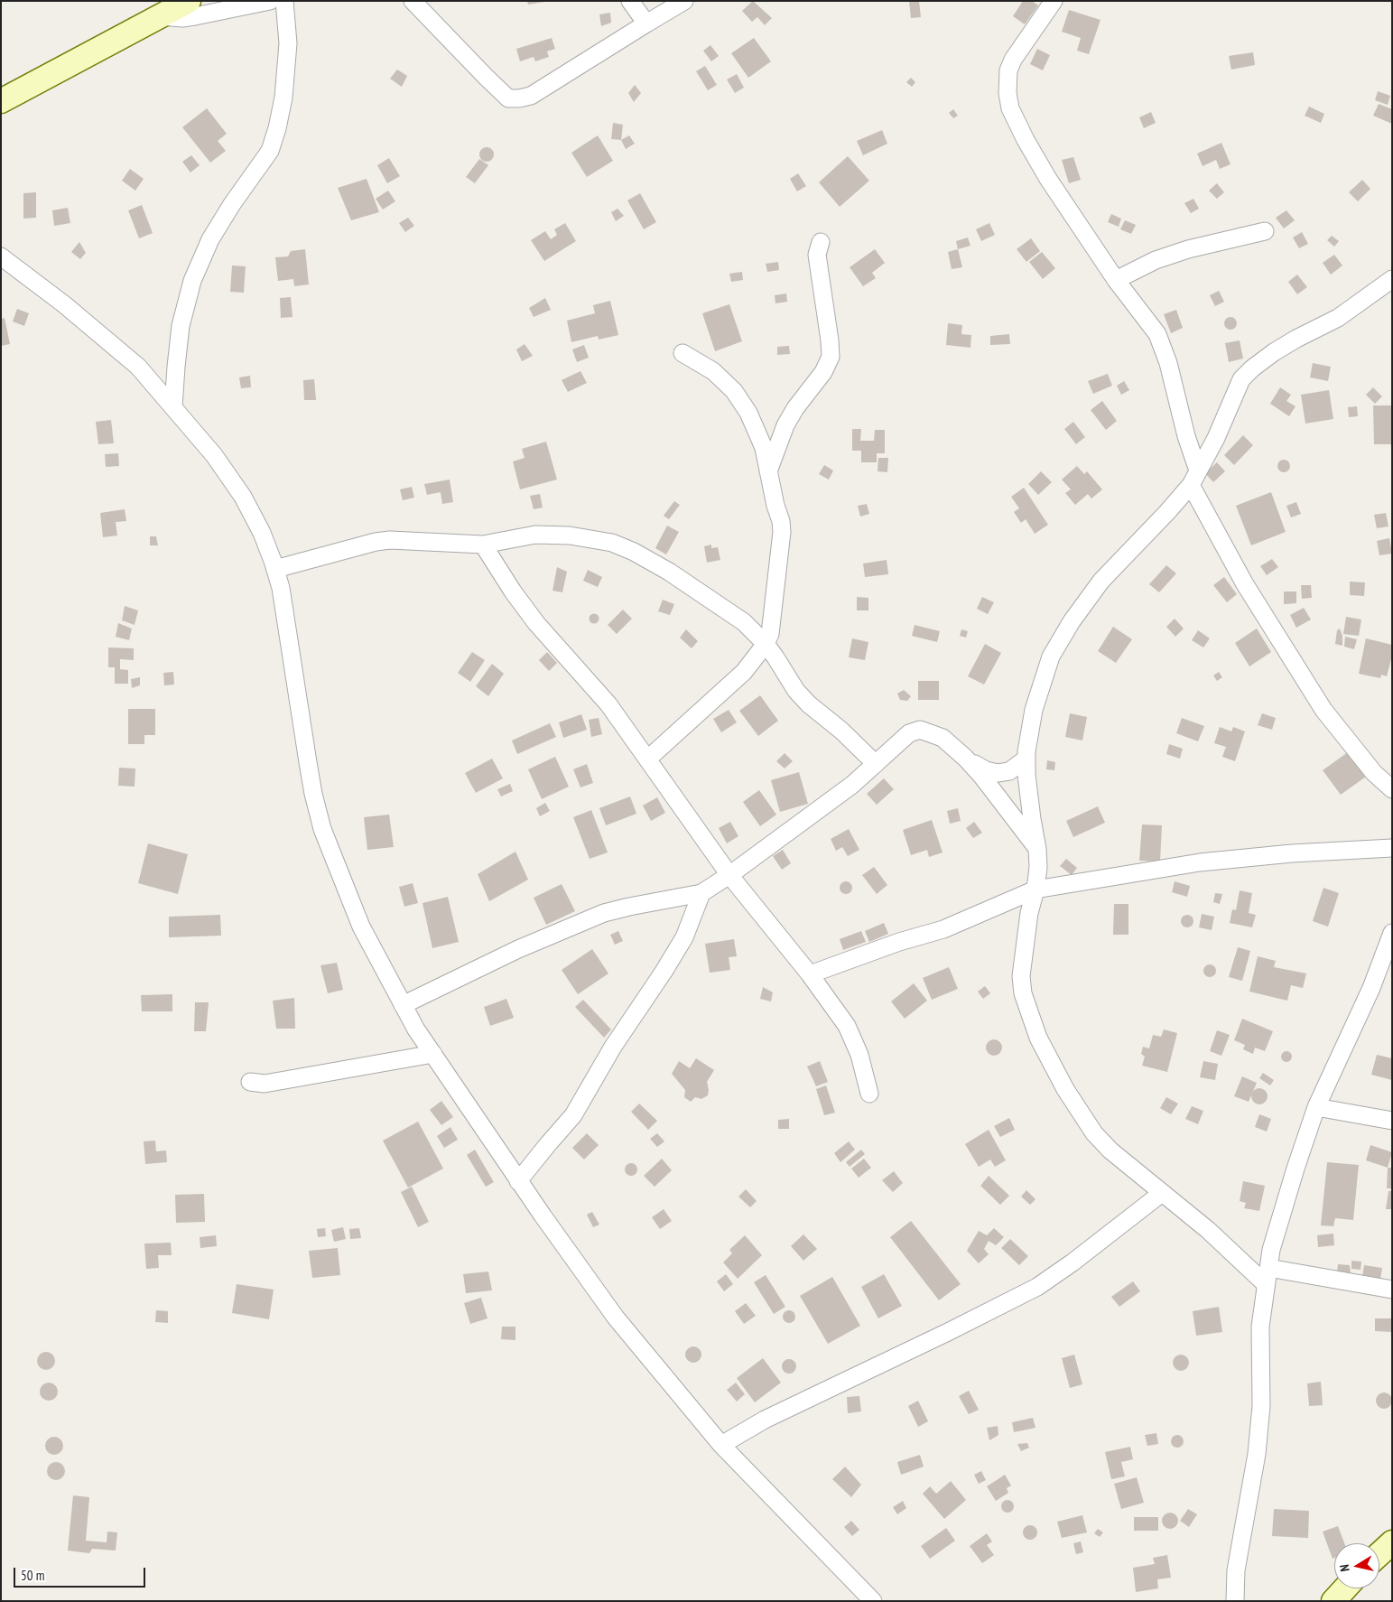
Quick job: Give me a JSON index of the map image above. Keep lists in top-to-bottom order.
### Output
{
  "scale_bar": "50 m",
  "north": "left"
}
